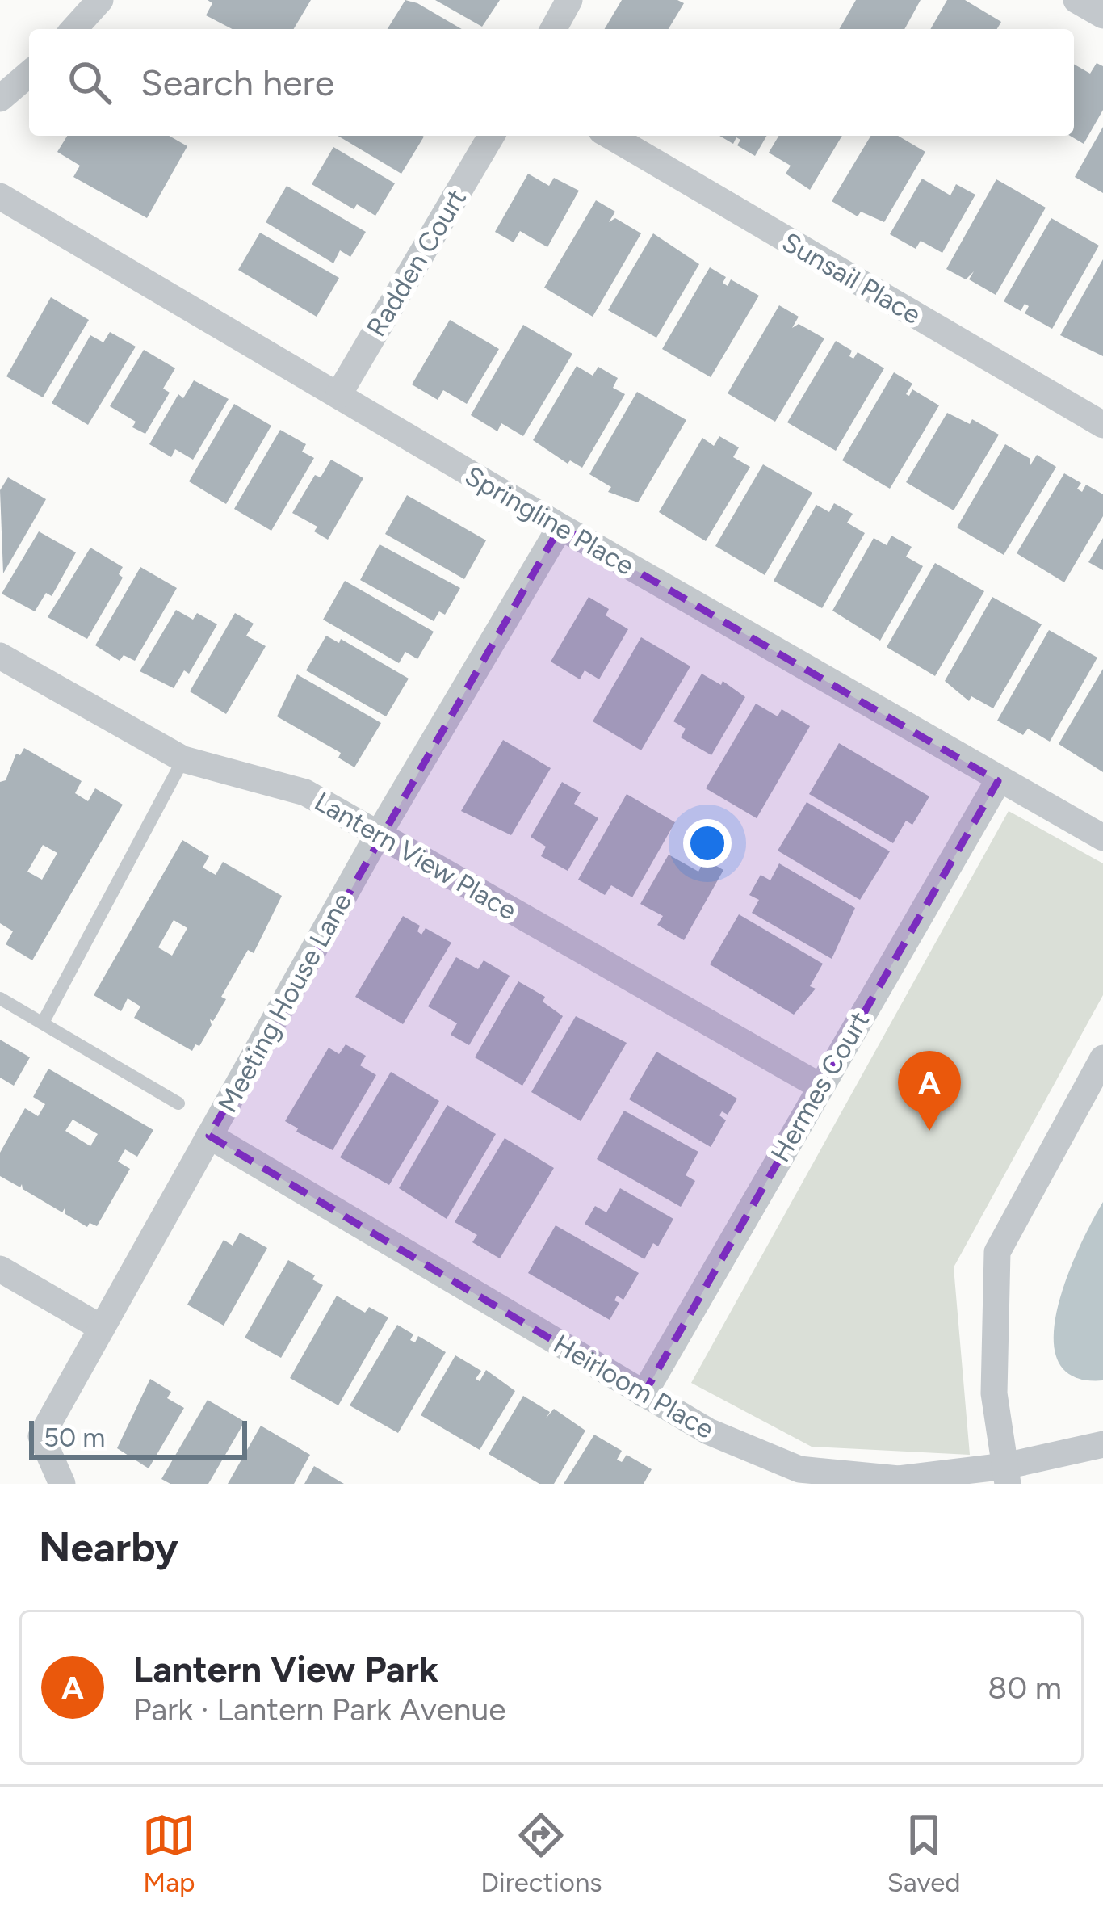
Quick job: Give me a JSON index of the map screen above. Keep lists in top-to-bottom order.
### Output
{
  "streets": {
    "street": [
      "Radden Court",
      "Sunsail Place",
      "Springline Place",
      "Lantern View Place",
      "Meeting House Lane",
      "Hermes Court",
      "Heirloom Place"
    ]
  },
  "crossings": [
    ["Radden Court", "Springline Place"],
    ["Springline Place", "Meeting House Lane"],
    ["Springline Place", "Hermes Court"],
    ["Lantern View Place", "Meeting House Lane"],
    ["Lantern View Place", "Hermes Court"],
    ["Meeting House Lane", "Heirloom Place"],
    ["Hermes Court", "Heirloom Place"]
  ],
  "scale_bar": "50 m",
  "page": {
    "search": "Search here",
    "pins": "A",
    "scale": "50 m",
    "heading": "Nearby",
    "list": [
      {
        "mark": "A",
        "name": "Lantern View Park",
        "note": "Park · Lantern Park Avenue",
        "value": "80 m"
      }
    ],
    "nav": ["Map", "Directions", "Saved"]
  }
}
